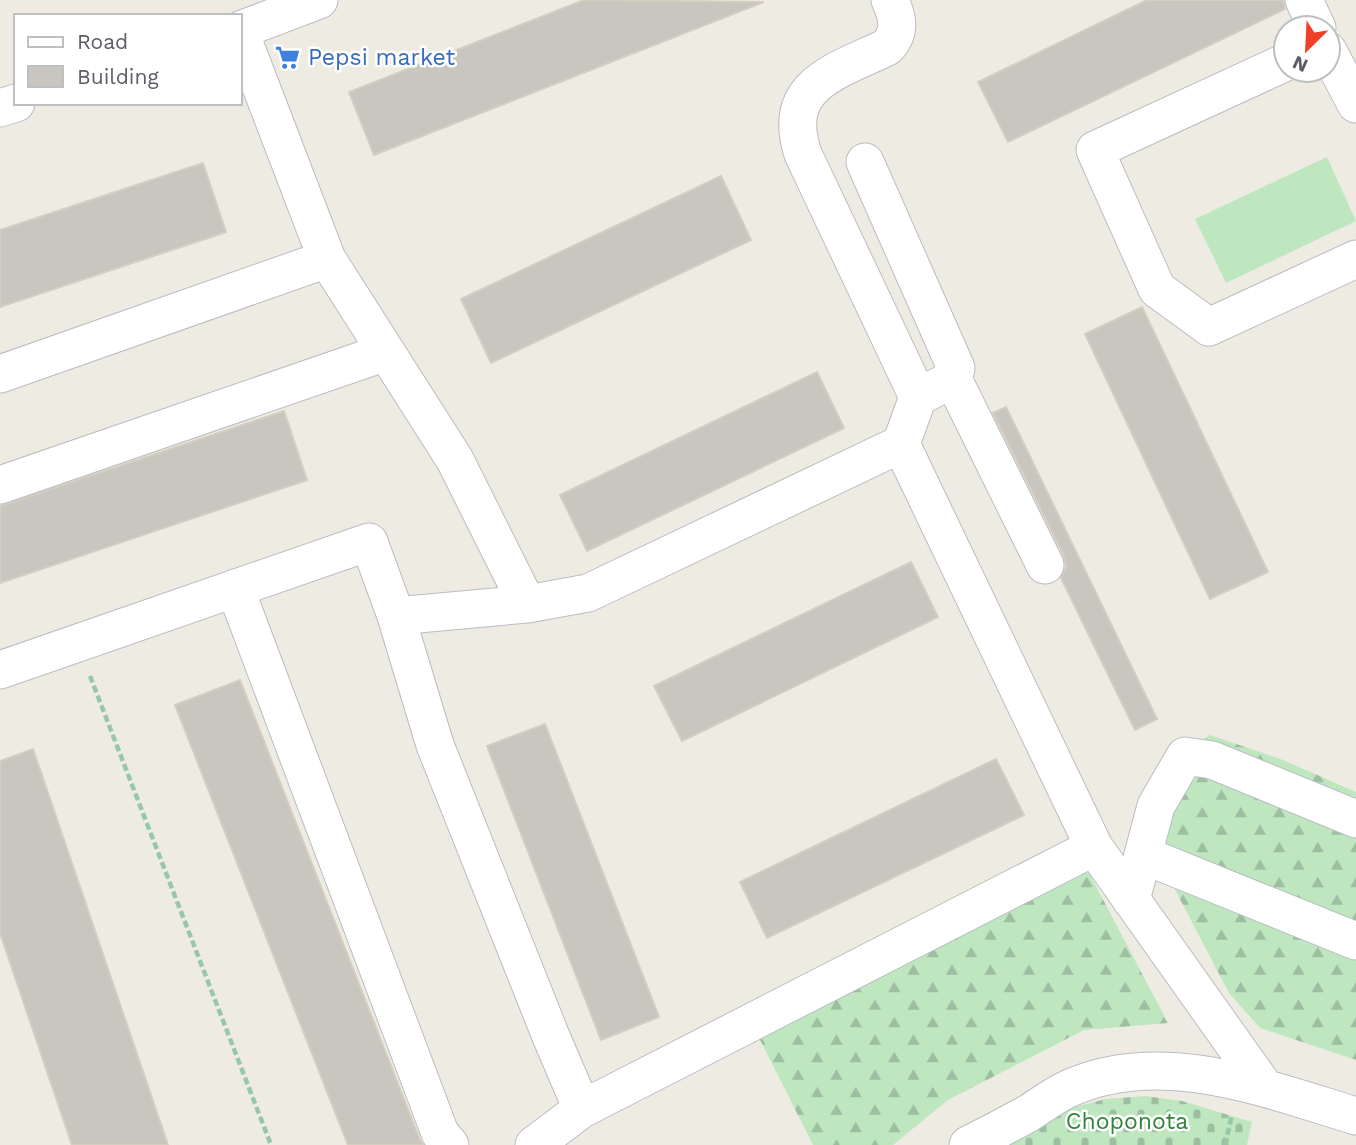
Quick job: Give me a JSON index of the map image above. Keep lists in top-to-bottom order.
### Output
{
  "parks": ["Choponota"],
  "places": {
    "supermarket": ["Pepsi market"]
  },
  "legend": ["Road", "Building"],
  "north": "bottom left"
}
